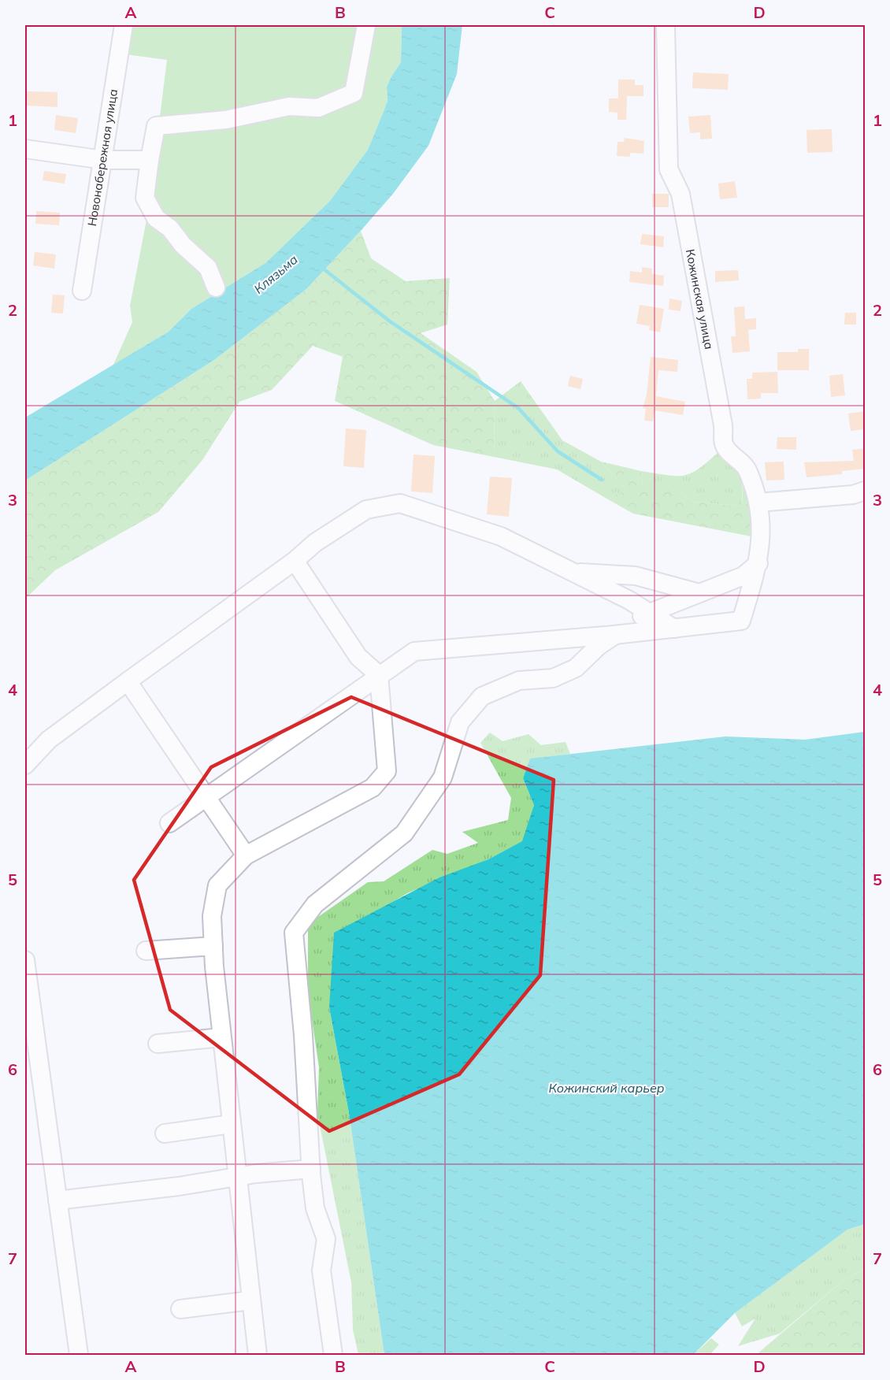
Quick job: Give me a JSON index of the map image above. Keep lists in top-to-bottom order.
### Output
{
  "streets": {
    "street": ["Новонабережная улица", "Кожинская улица"]
  },
  "water": ["Клязьма", "Кожинский карьер"],
  "grid": {
    "columns": [
      "A",
      "B",
      "C",
      "D"
    ],
    "rows": [
      "1",
      "2",
      "3",
      "4",
      "5",
      "6",
      "7"
    ]
  }
}
